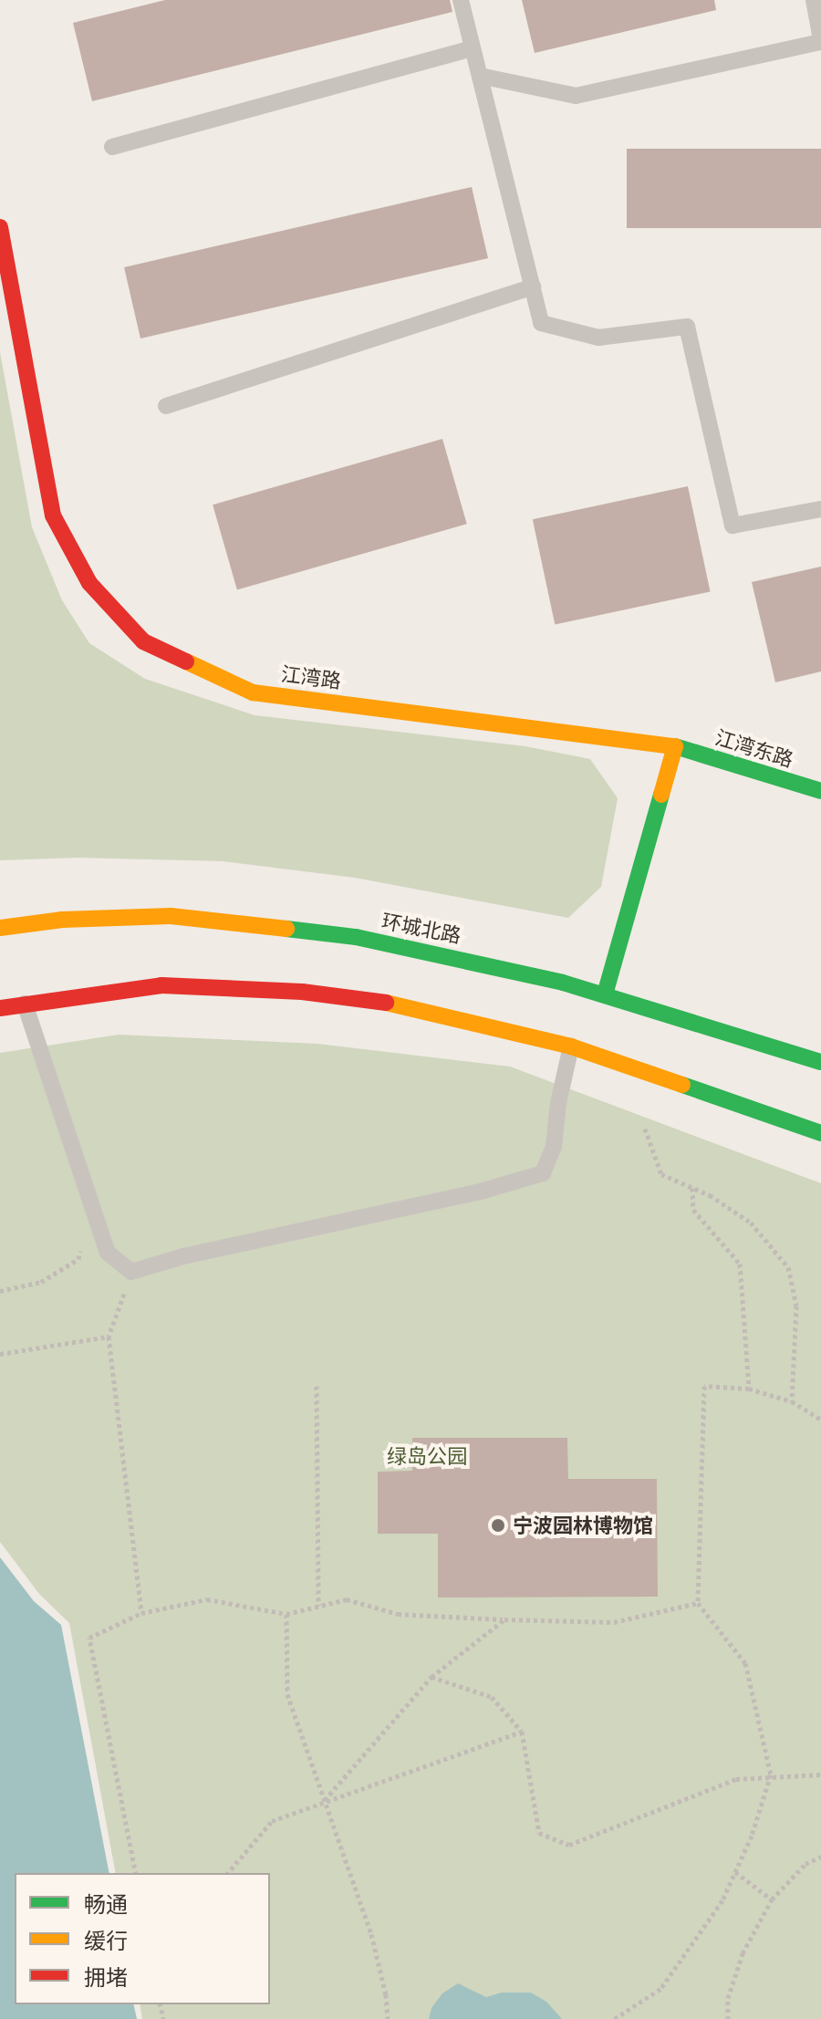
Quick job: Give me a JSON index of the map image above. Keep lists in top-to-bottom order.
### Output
{
  "streets": {
    "main road": ["江湾路", "江湾东路", "环城北路"]
  },
  "crossings": [
    ["江湾路", "江湾东路"]
  ],
  "parks": ["绿岛公园"],
  "places": ["宁波园林博物馆"],
  "legend": ["畅通", "缓行", "拥堵"]
}
